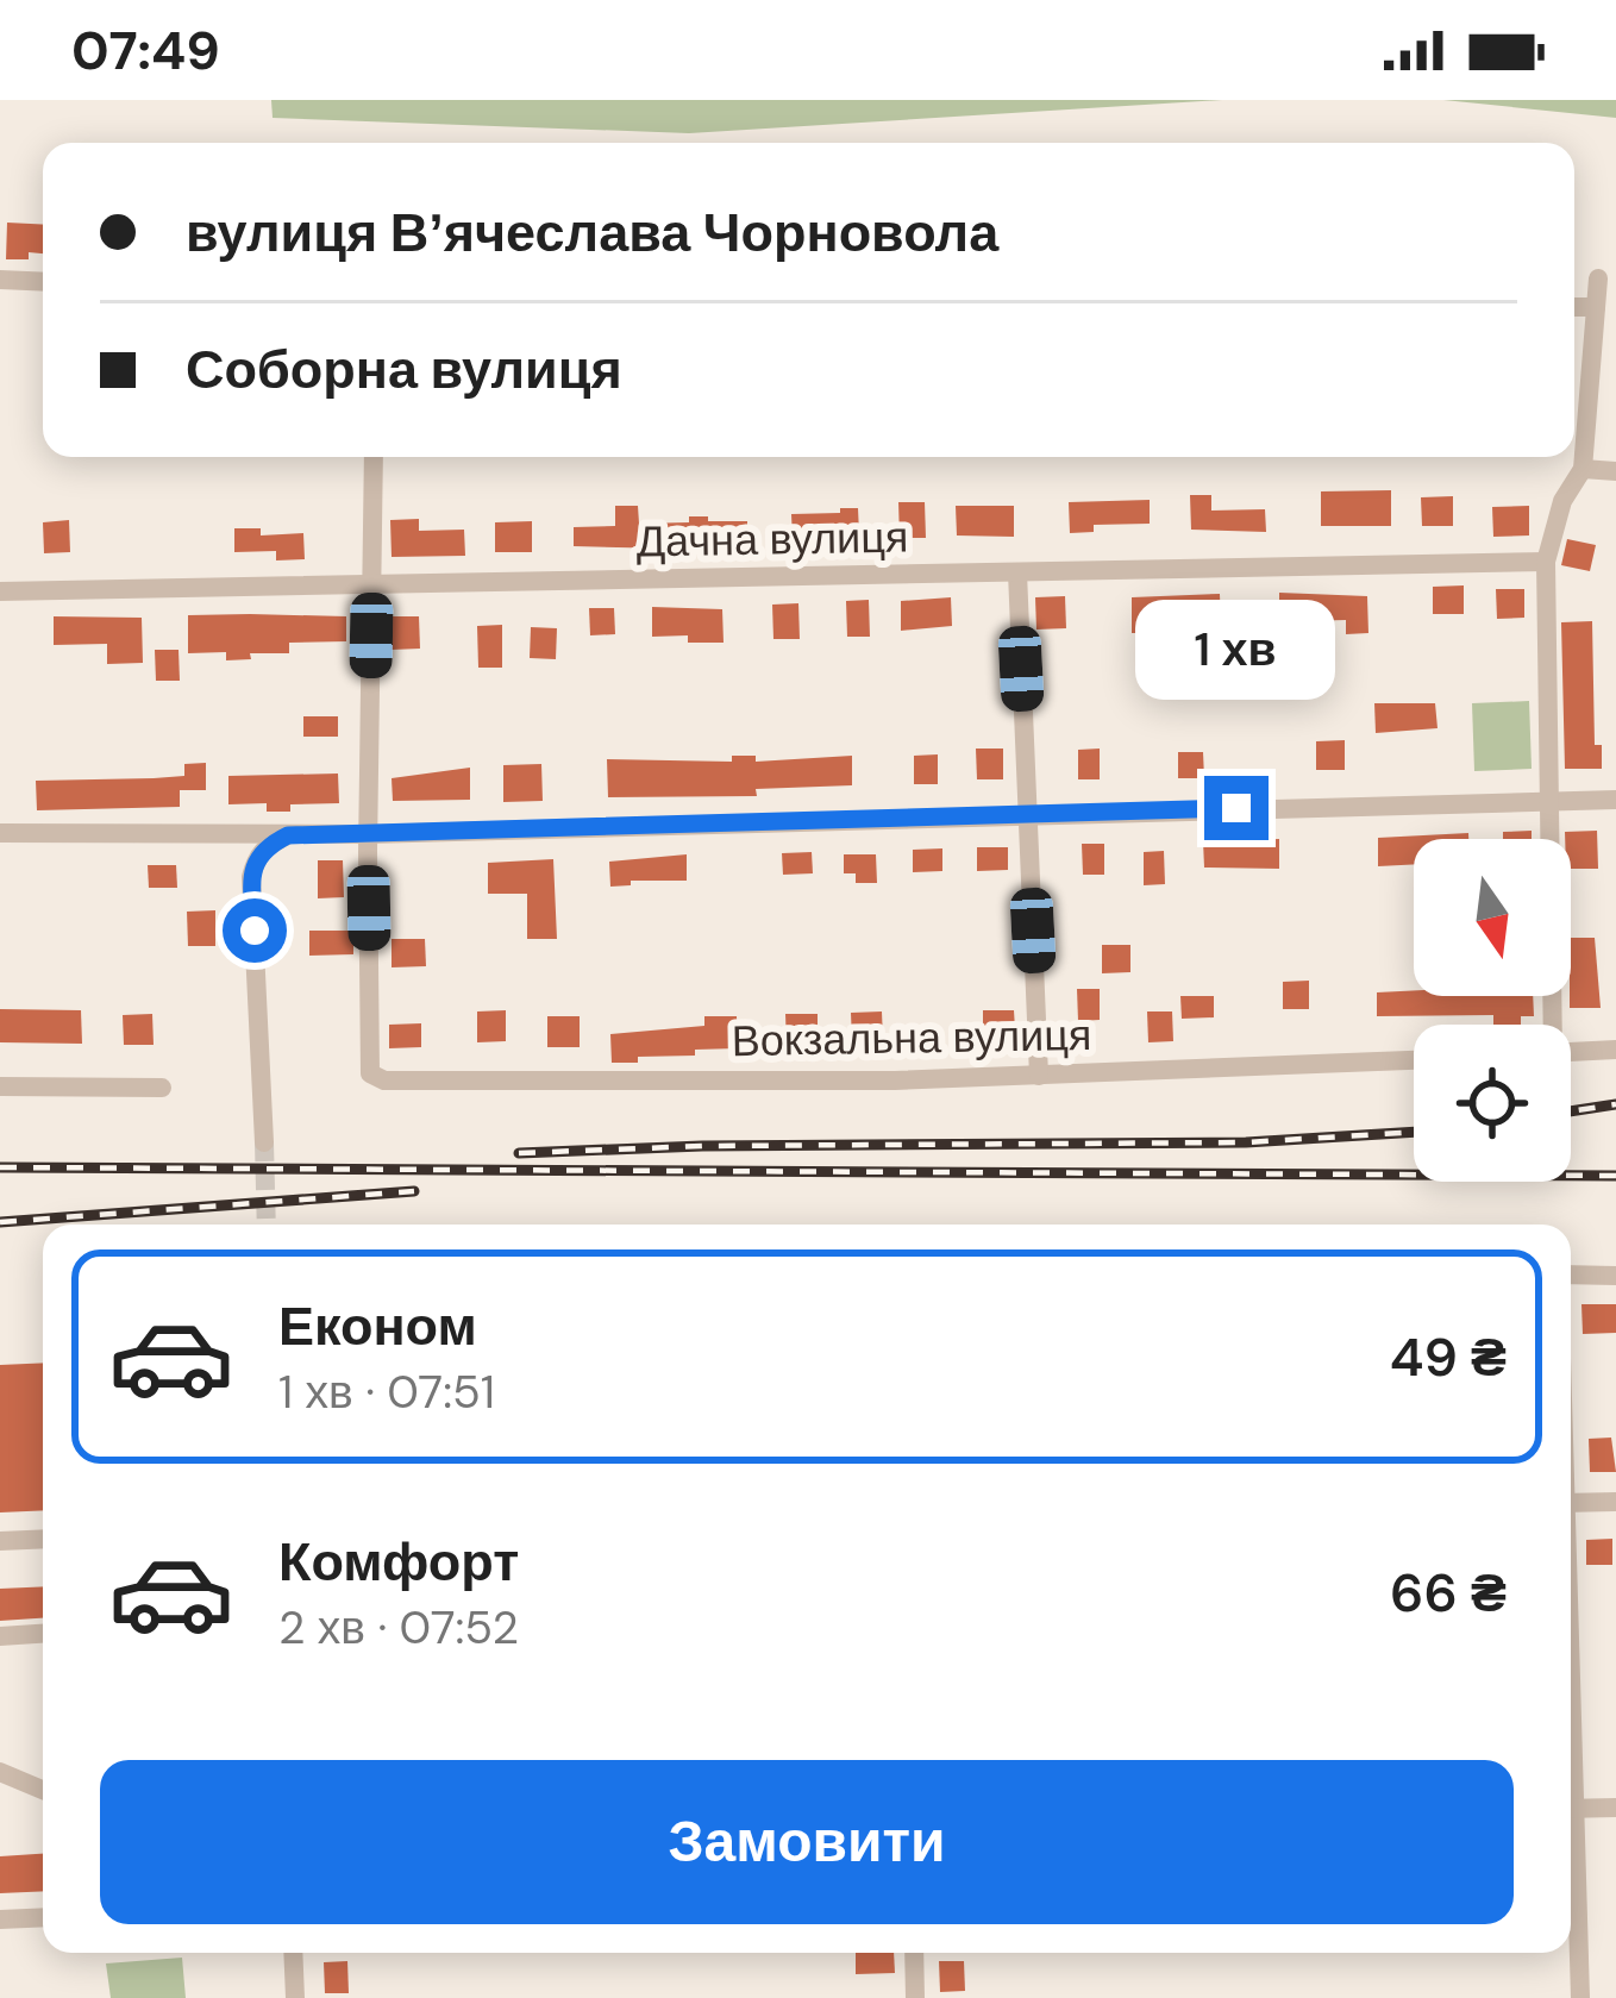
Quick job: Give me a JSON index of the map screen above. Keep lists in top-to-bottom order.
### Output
{
  "streets": {
    "street": ["Дачна вулиця", "Вокзальна вулиця"]
  },
  "north": "bottom",
  "page": {
    "status": "07:49",
    "banner": ["вулиця Вʼячеслава Чорновола", "Соборна вулиця"],
    "bubble": "1 хв",
    "list": [
      {
        "name": "Економ",
        "note": "1 хв · 07:51",
        "value": "49 ₴"
      },
      {
        "name": "Комфорт",
        "note": "2 хв · 07:52",
        "value": "66 ₴"
      }
    ],
    "buttons": "Замовити"
  }
}
